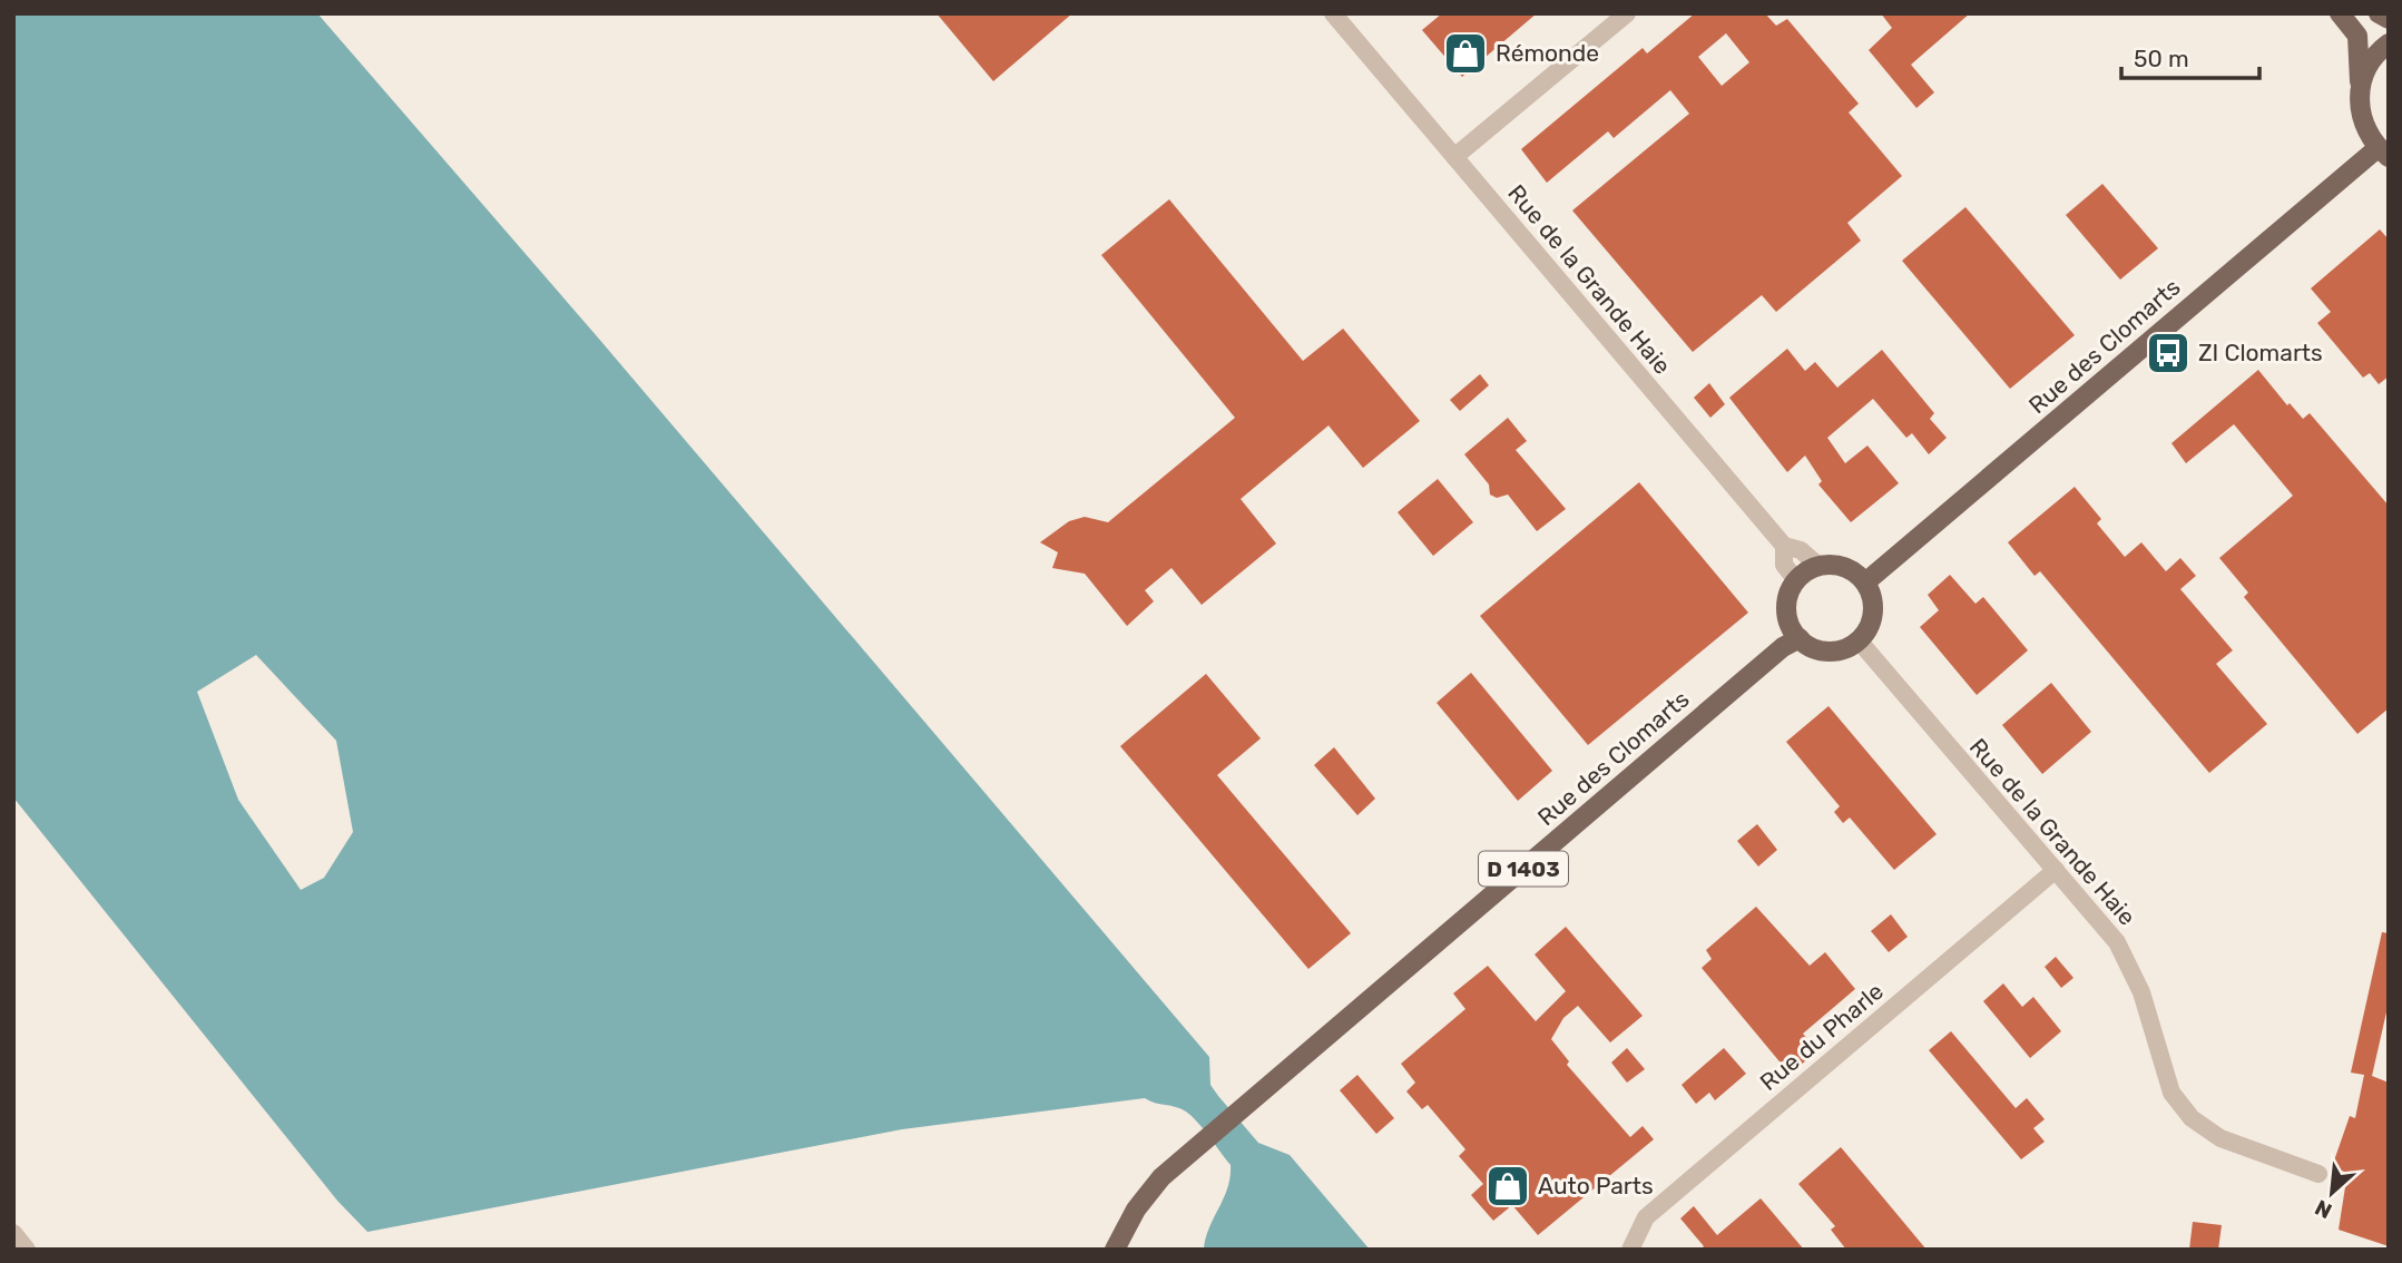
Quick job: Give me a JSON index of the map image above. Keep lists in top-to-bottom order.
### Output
{
  "streets": {
    "main road": ["Rue des Clomarts", "D 1403"],
    "street": ["Rue de la Grande Haie", "Rue du Pharle"]
  },
  "crossings": [
    ["Rue de la Grande Haie", "Rue des Clomarts"],
    ["Rue de la Grande Haie", "Rue du Pharle"]
  ],
  "places": {
    "shop": ["Rémonde", "Auto Parts"],
    "bus stop": ["ZI Clomarts"]
  },
  "scale_bar": "50 m",
  "north": "bottom left"
}
